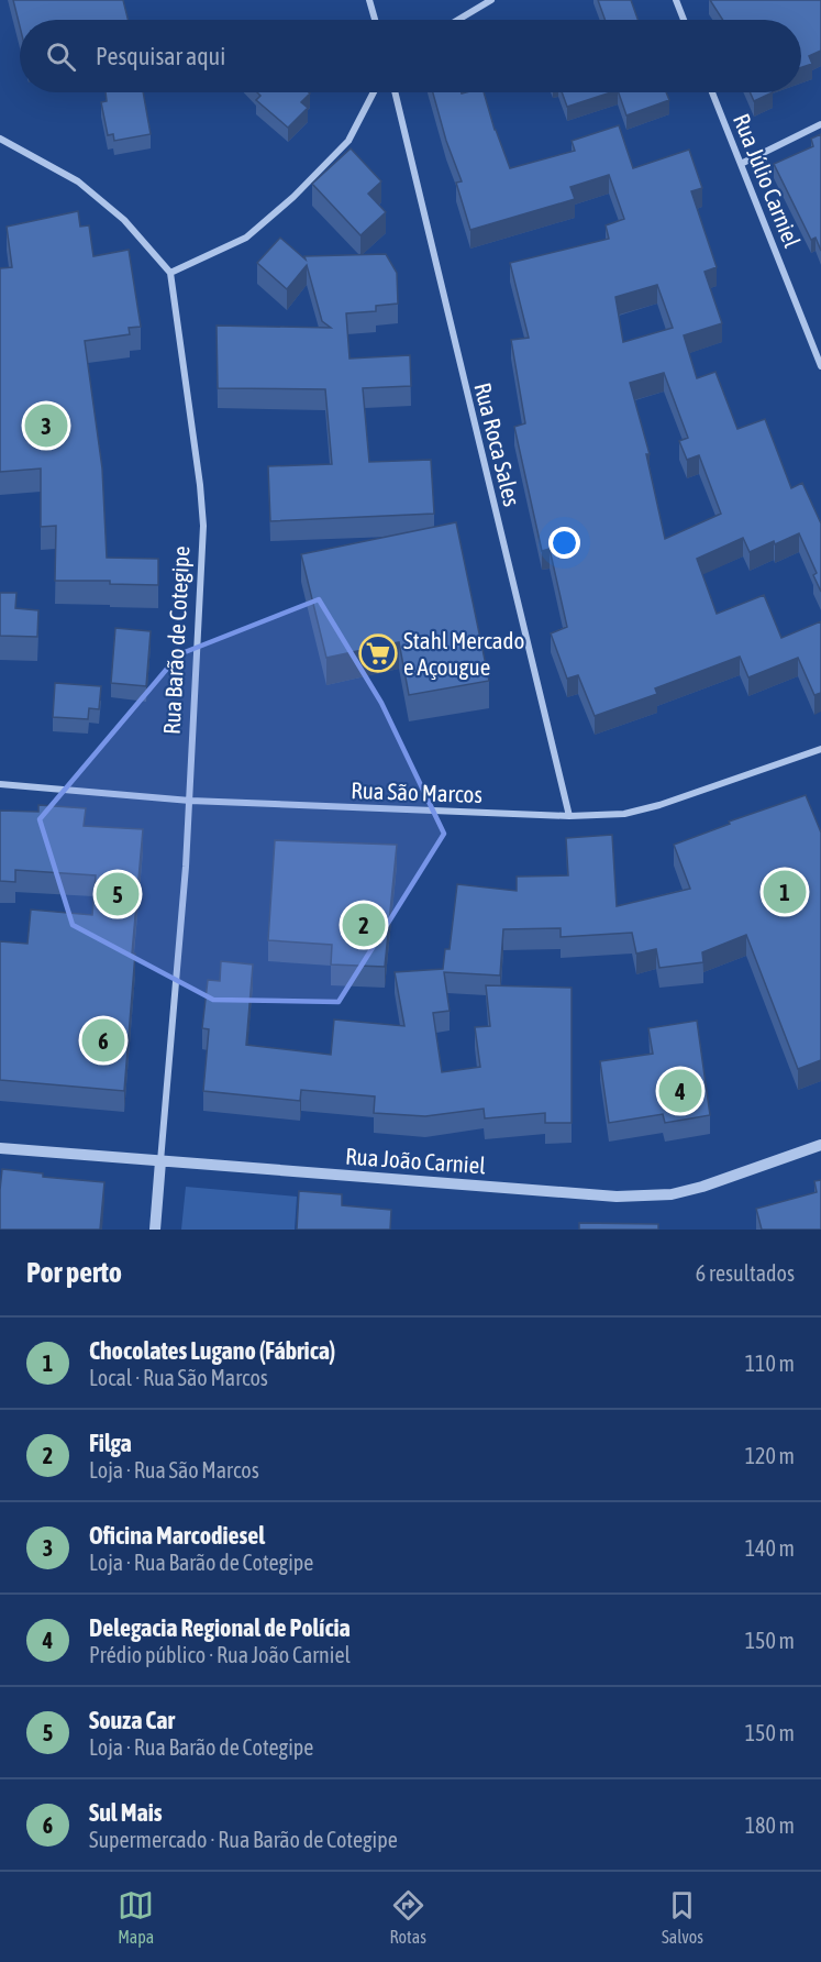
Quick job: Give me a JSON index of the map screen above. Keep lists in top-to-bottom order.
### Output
{
  "streets": {
    "street": [
      "Rua Júlio Carniel",
      "Rua Roca Sales",
      "Rua Barão de Cotegipe",
      "Rua São Marcos",
      "Rua João Carniel"
    ]
  },
  "crossings": [
    ["Rua Roca Sales", "Rua São Marcos"],
    ["Rua Barão de Cotegipe", "Rua São Marcos"],
    ["Rua Barão de Cotegipe", "Rua João Carniel"]
  ],
  "places": {
    "supermarket": ["Stahl Mercado e Açougue"]
  },
  "page": {
    "search": "Pesquisar aqui",
    "pins": [
      "3",
      "1",
      "5",
      "2",
      "6",
      "4"
    ],
    "heading": ["Por perto", "6 resultados"],
    "list": [
      {
        "mark": "1",
        "name": "Chocolates Lugano (Fábrica)",
        "note": "Local · Rua São Marcos",
        "value": "110 m"
      },
      {
        "mark": "2",
        "name": "Filga",
        "note": "Loja · Rua São Marcos",
        "value": "120 m"
      },
      {
        "mark": "3",
        "name": "Oficina Marcodiesel",
        "note": "Loja · Rua Barão de Cotegipe",
        "value": "140 m"
      },
      {
        "mark": "4",
        "name": "Delegacia Regional de Polícia",
        "note": "Prédio público · Rua João Carniel",
        "value": "150 m"
      },
      {
        "mark": "5",
        "name": "Souza Car",
        "note": "Loja · Rua Barão de Cotegipe",
        "value": "150 m"
      },
      {
        "mark": "6",
        "name": "Sul Mais",
        "note": "Supermercado · Rua Barão de Cotegipe",
        "value": "180 m"
      }
    ],
    "nav": ["Mapa", "Rotas", "Salvos"]
  }
}
